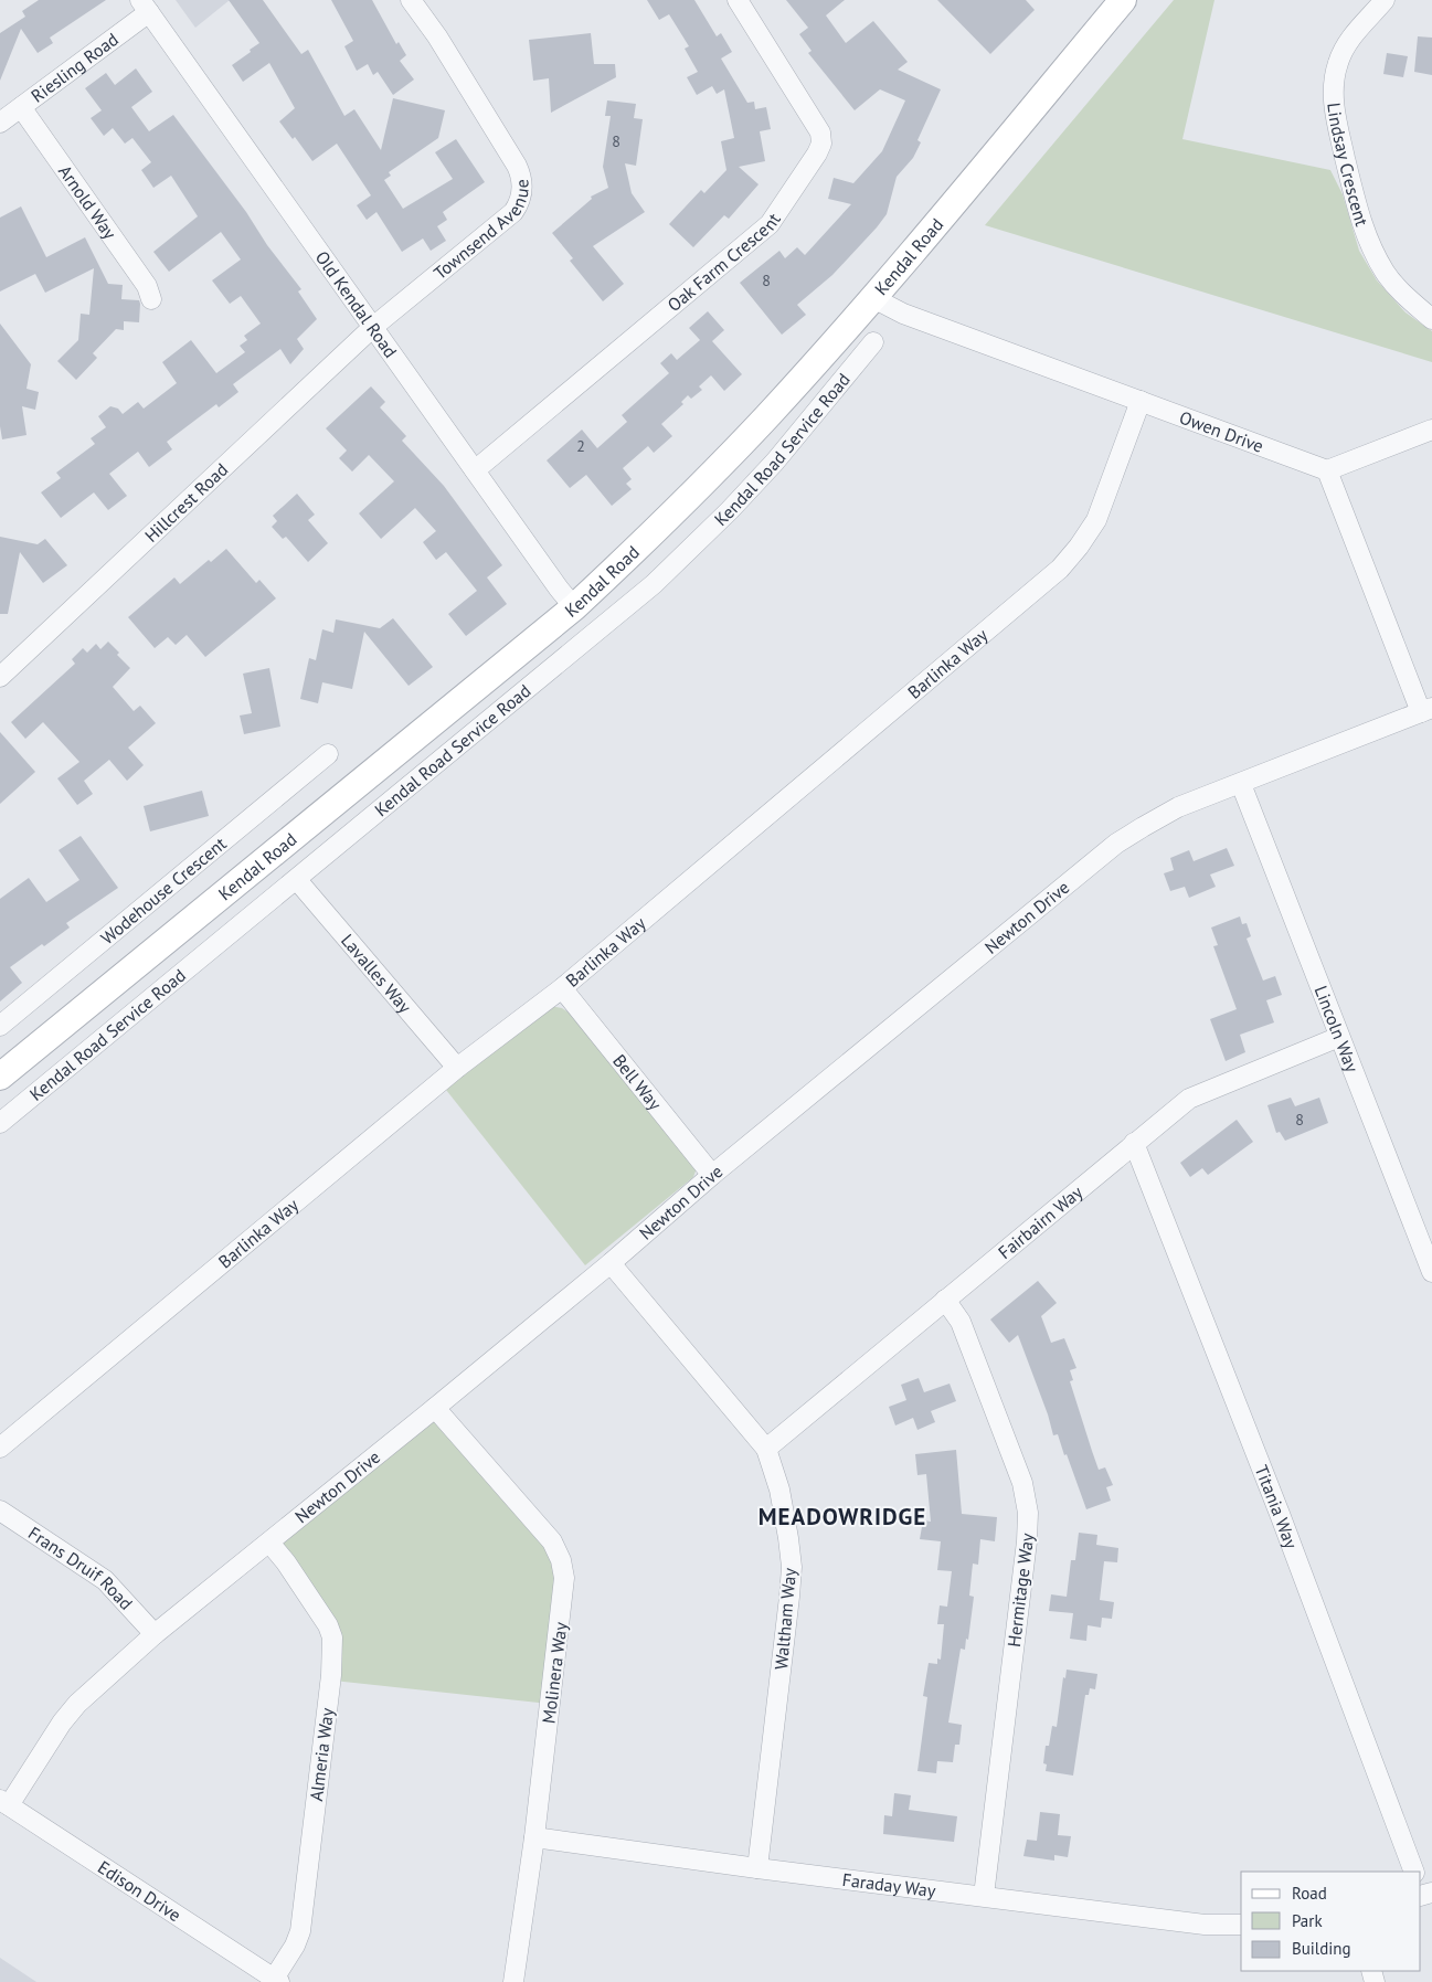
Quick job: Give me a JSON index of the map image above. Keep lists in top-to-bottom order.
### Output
{
  "streets": {
    "main road": ["Kendal Road"],
    "street": [
      "Riesling Road",
      "Lindsay Crescent",
      "Arnold Way",
      "Townsend Avenue",
      "Oak Farm Crescent",
      "Old Kendal Road",
      "Owen Drive",
      "Kendal Road Service Road",
      "Hillcrest Road",
      "Barlinka Way",
      "Wodehouse Crescent",
      "Newton Drive",
      "Lavalles Way",
      "Lincoln Way",
      "Bell Way",
      "Fairbairn Way",
      "Titania Way",
      "Frans Druif Road",
      "Hermitage Way",
      "Waltham Way",
      "Molinera Way",
      "Almeria Way",
      "Faraday Way",
      "Edison Drive"
    ]
  },
  "crossings": [
    ["Riesling Road", "Arnold Way"],
    ["Riesling Road", "Old Kendal Road"],
    ["Townsend Avenue", "Old Kendal Road"],
    ["Townsend Avenue", "Hillcrest Road"],
    ["Kendal Road", "Old Kendal Road"],
    ["Kendal Road", "Owen Drive"],
    ["Oak Farm Crescent", "Old Kendal Road"],
    ["Old Kendal Road", "Hillcrest Road"],
    ["Owen Drive", "Barlinka Way"],
    ["Kendal Road Service Road", "Lavalles Way"],
    ["Barlinka Way", "Lavalles Way"],
    ["Barlinka Way", "Bell Way"],
    ["Newton Drive", "Lincoln Way"],
    ["Newton Drive", "Bell Way"],
    ["Newton Drive", "Frans Druif Road"],
    ["Newton Drive", "Waltham Way"],
    ["Newton Drive", "Molinera Way"],
    ["Newton Drive", "Almeria Way"],
    ["Newton Drive", "Edison Drive"],
    ["Lincoln Way", "Fairbairn Way"],
    ["Fairbairn Way", "Titania Way"],
    ["Fairbairn Way", "Hermitage Way"],
    ["Fairbairn Way", "Waltham Way"],
    ["Hermitage Way", "Faraday Way"],
    ["Waltham Way", "Faraday Way"],
    ["Molinera Way", "Faraday Way"],
    ["Almeria Way", "Edison Drive"]
  ],
  "districts": ["MEADOWRIDGE"],
  "house_numbers": [
    "8",
    "8",
    "2",
    "8"
  ],
  "legend": ["Road", "Park", "Building"]
}
